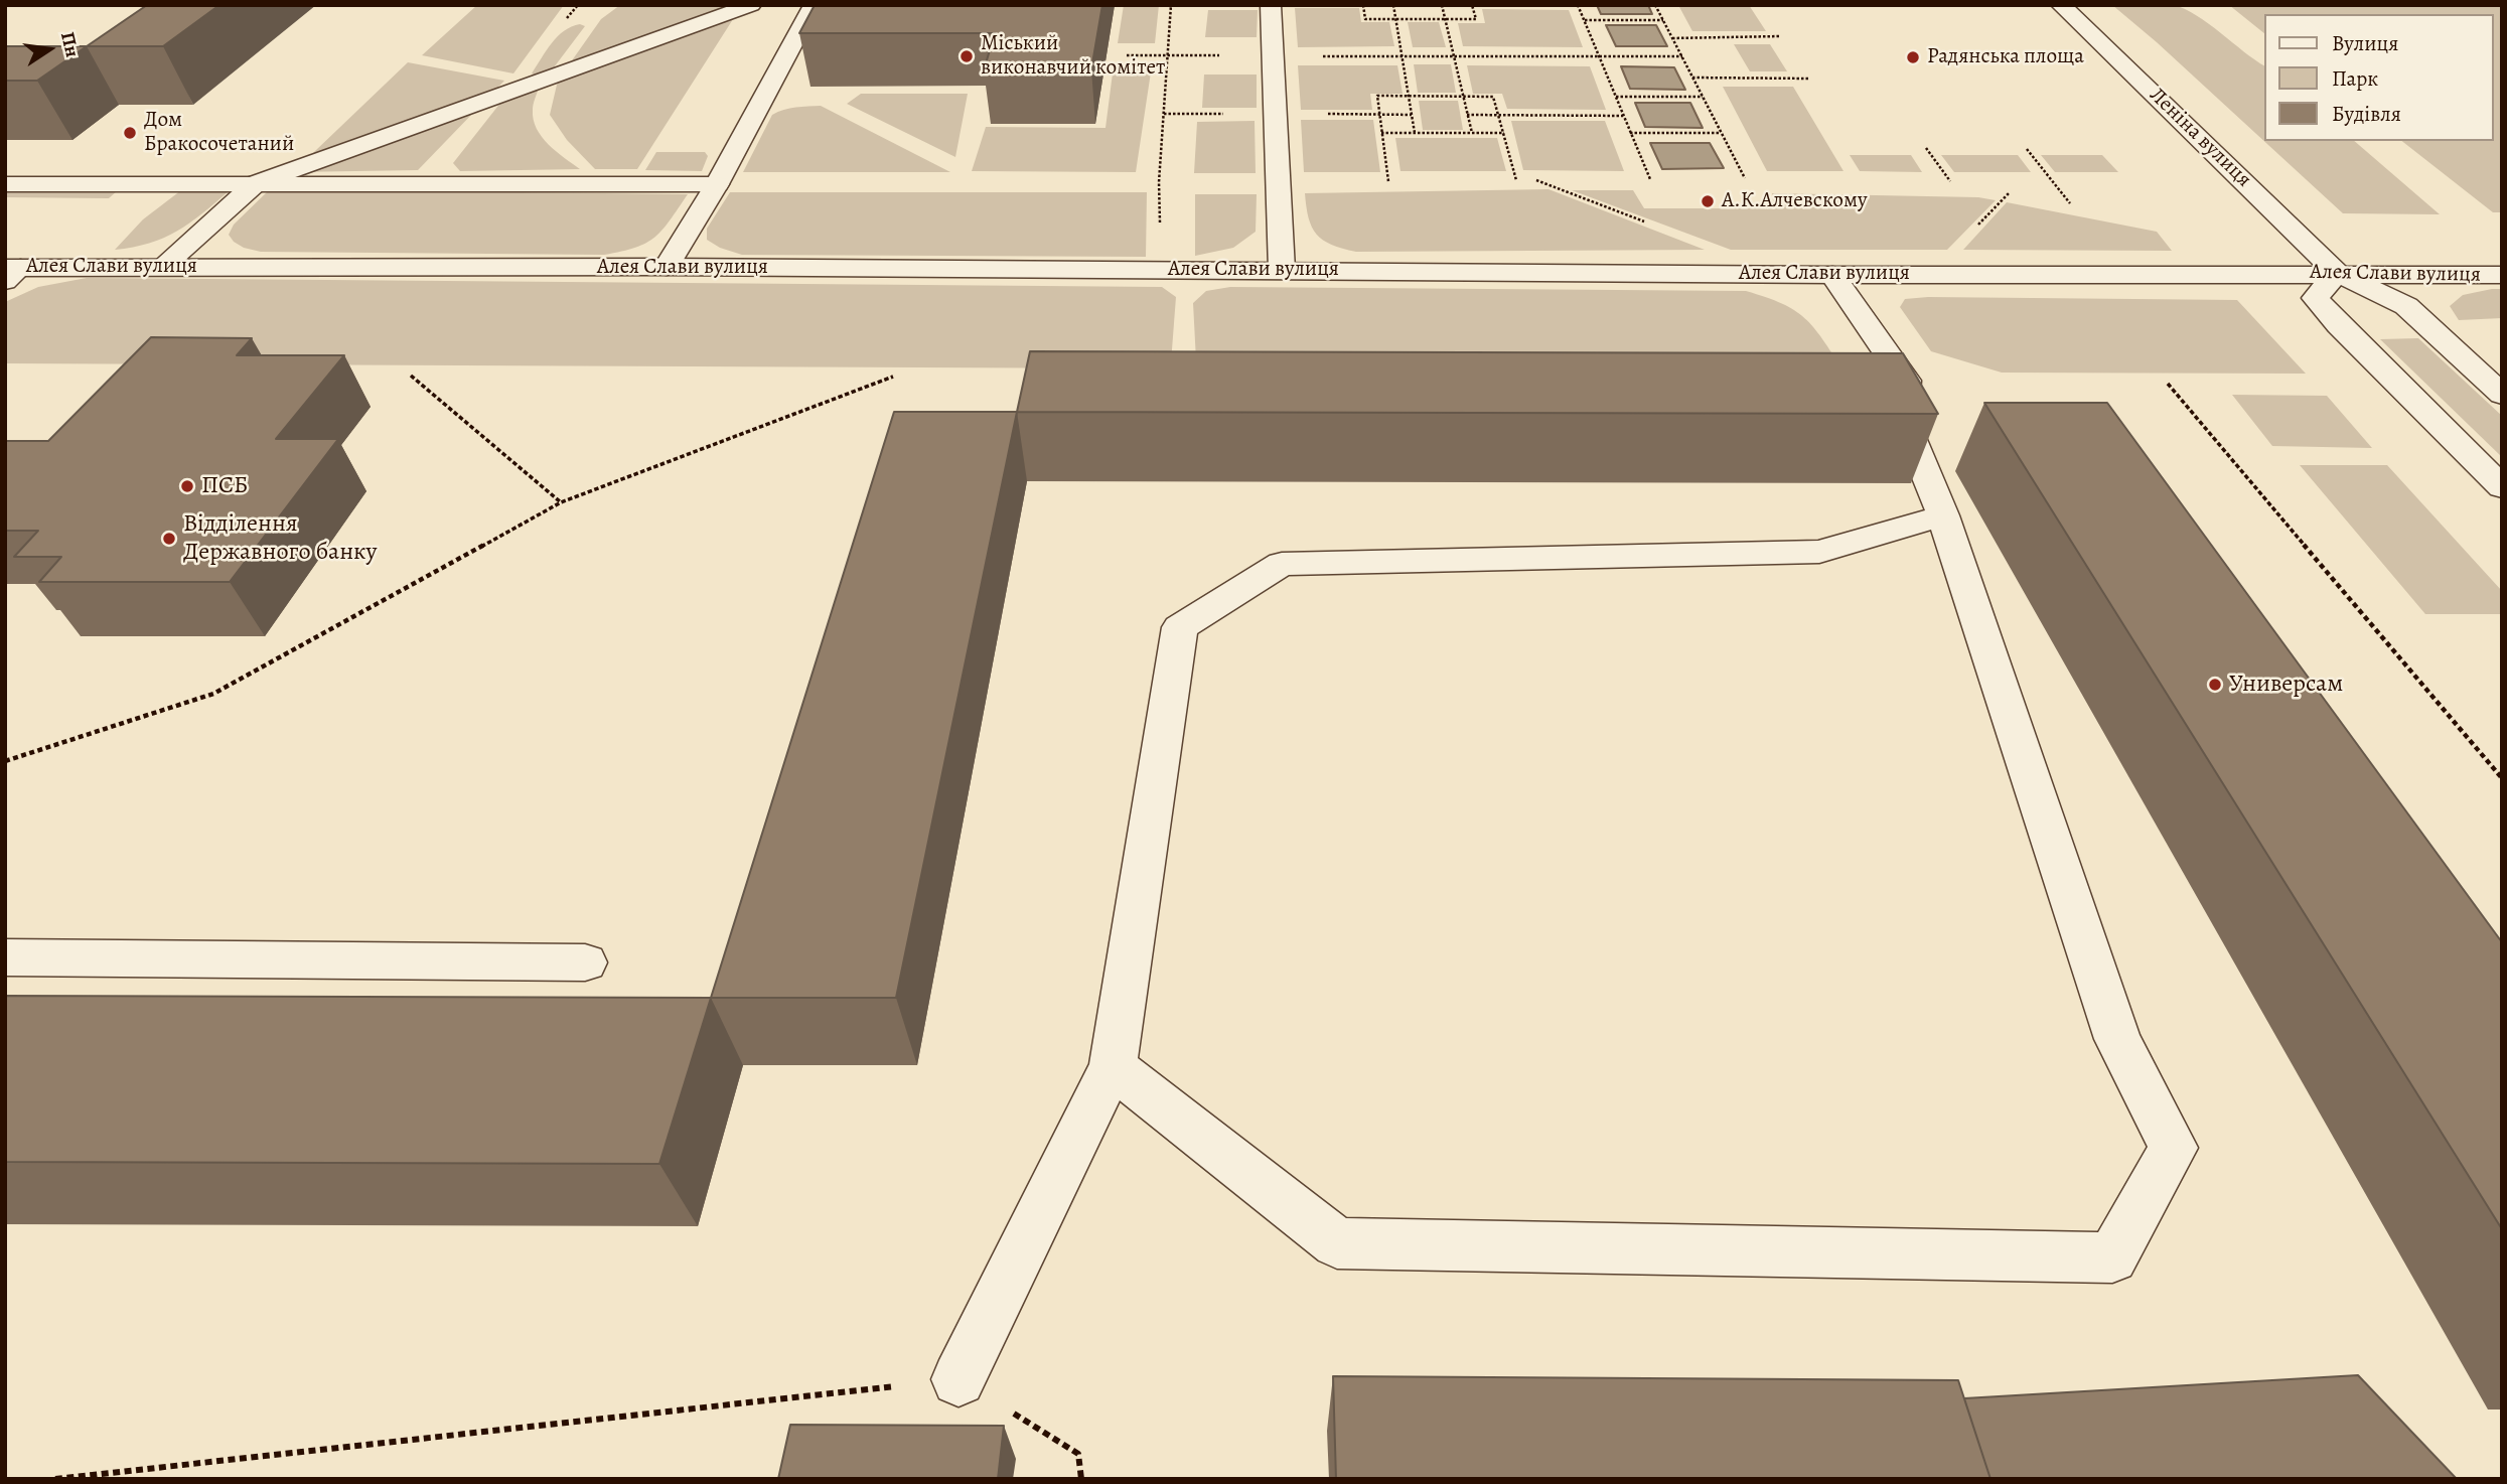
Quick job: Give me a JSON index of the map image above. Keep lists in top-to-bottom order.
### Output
{
  "streets": {
    "street": ["Леніна вулиця", "Алея Слави вулиця"]
  },
  "crossings": [
    ["Леніна вулиця", "Алея Слави вулиця"]
  ],
  "places": [
    "Міський виконавчий комітет",
    "Радянська площа",
    "Дом Бракосочетаний",
    "А.К.Алчевскому",
    "ПСБ",
    "Відділення Державного банку",
    "Универсам"
  ],
  "legend": ["Вулиця", "Парк", "Будівля"],
  "north": "right"
}
